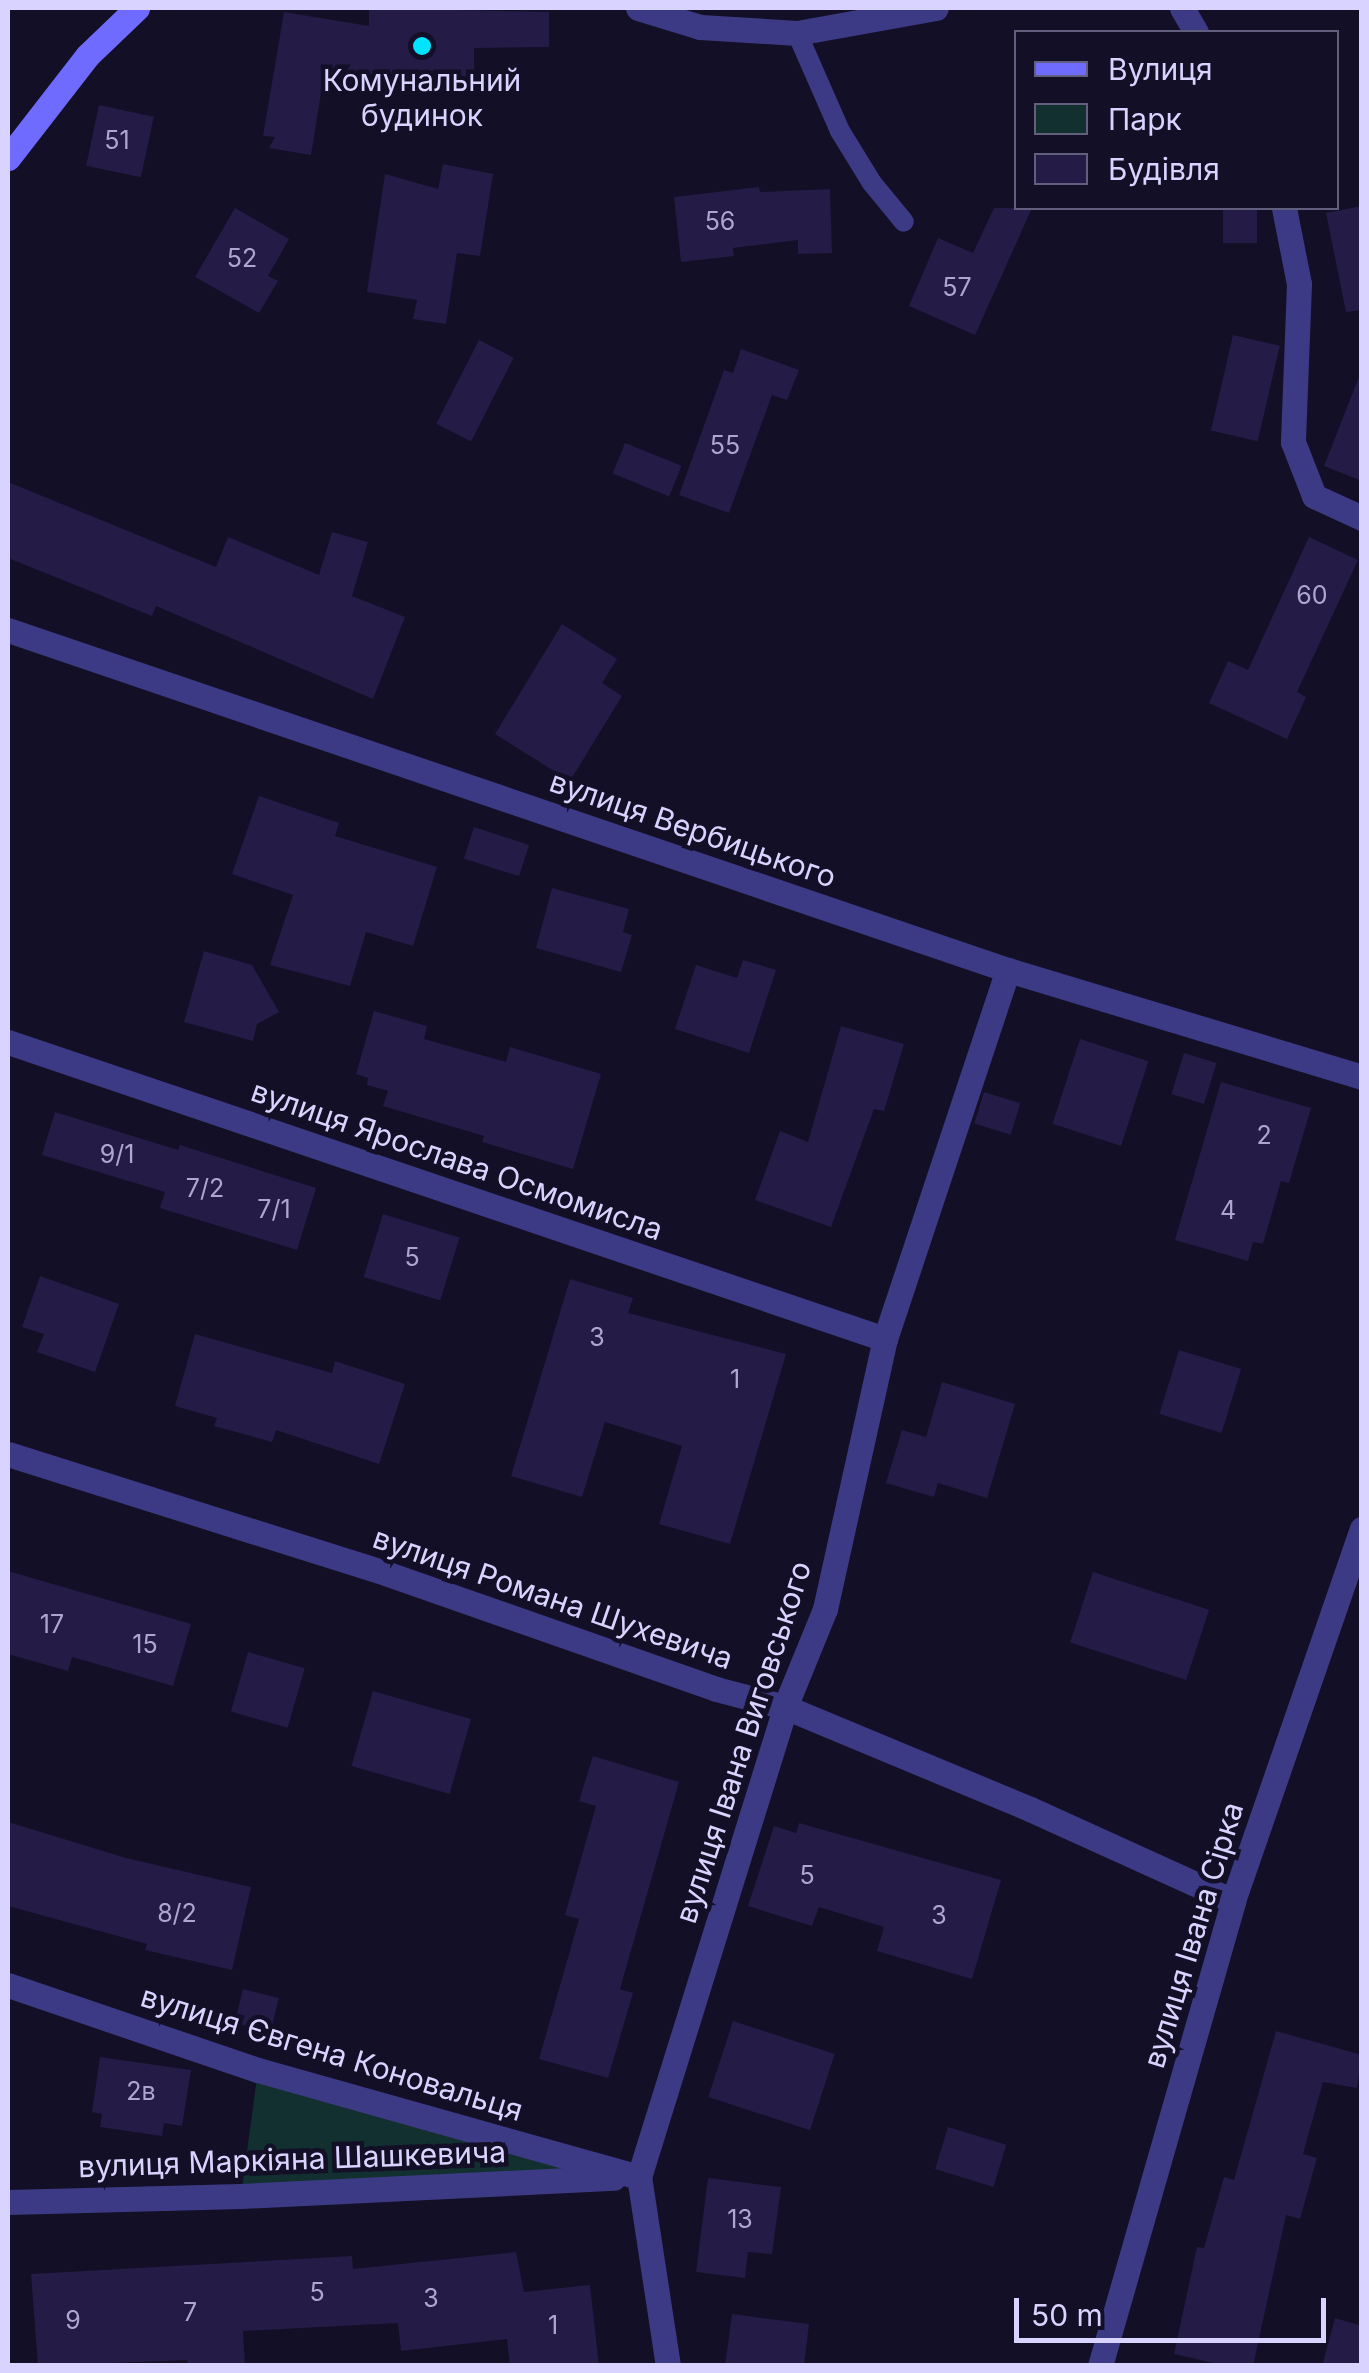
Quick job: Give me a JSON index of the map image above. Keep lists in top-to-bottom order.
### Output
{
  "streets": {
    "street": [
      "вулиця Вербицького",
      "вулиця Ярослава Осмомисла",
      "вулиця Романа Шухевича",
      "вулиця Івана Виговського",
      "вулиця Івана Сірка",
      "вулиця Євгена Коновальця",
      "вулиця Маркіяна Шашкевича"
    ]
  },
  "crossings": [
    ["вулиця Вербицького", "вулиця Івана Виговського"],
    ["вулиця Ярослава Осмомисла", "вулиця Івана Виговського"],
    ["вулиця Романа Шухевича", "вулиця Івана Виговського"],
    ["вулиця Романа Шухевича", "вулиця Івана Сірка"],
    ["вулиця Івана Виговського", "вулиця Євгена Коновальця"],
    ["вулиця Івана Виговського", "вулиця Маркіяна Шашкевича"],
    ["вулиця Євгена Коновальця", "вулиця Маркіяна Шашкевича"]
  ],
  "places": ["Комунальний будинок"],
  "house_numbers": [
    "51",
    "56",
    "52",
    "57",
    "55",
    "60",
    "2",
    "9/1",
    "7/2",
    "7/1",
    "4",
    "5",
    "3",
    "1",
    "17",
    "15",
    "5",
    "8/2",
    "3",
    "2в",
    "13",
    "5",
    "3",
    "7",
    "9",
    "1"
  ],
  "legend": ["Вулиця", "Парк", "Будівля"],
  "scale_bar": "50 m"
}
